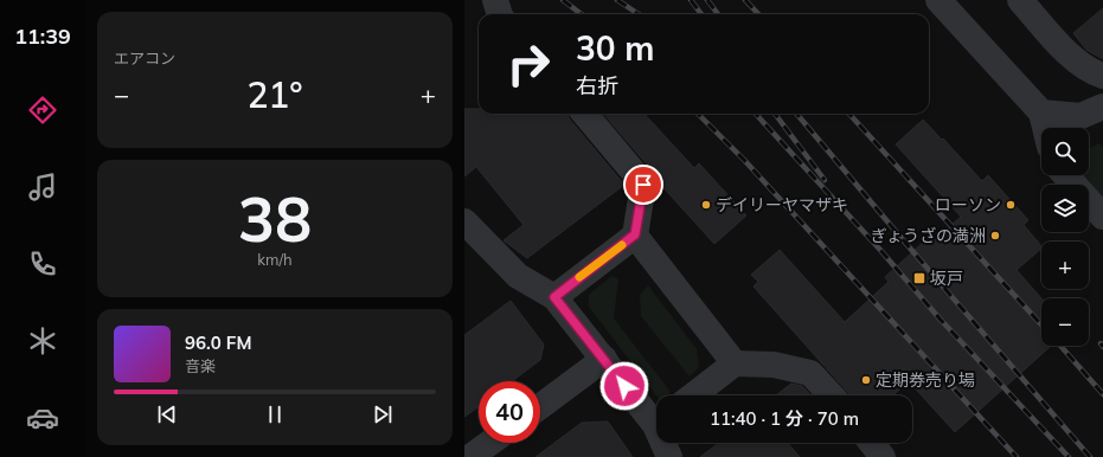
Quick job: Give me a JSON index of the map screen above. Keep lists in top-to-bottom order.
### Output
{
  "places": {
    "other": [
      "デイリーヤマザキ",
      "ローソン",
      "ぎょうざの満洲",
      "定期券売り場"
    ],
    "transit": ["坂戸"]
  },
  "page": {
    "tabs": "11:39",
    "tile": [
      "エアコン",
      ["38", "km/h"]
    ],
    "turn": ["30 m", "右折"],
    "heat": ["−", "21°", "+"],
    "map_buttons": ["+", "−"],
    "song": ["96.0 FM", "音楽"],
    "limit": "40",
    "trip": "11:40 · 1 分 · 70 m"
  }
}
